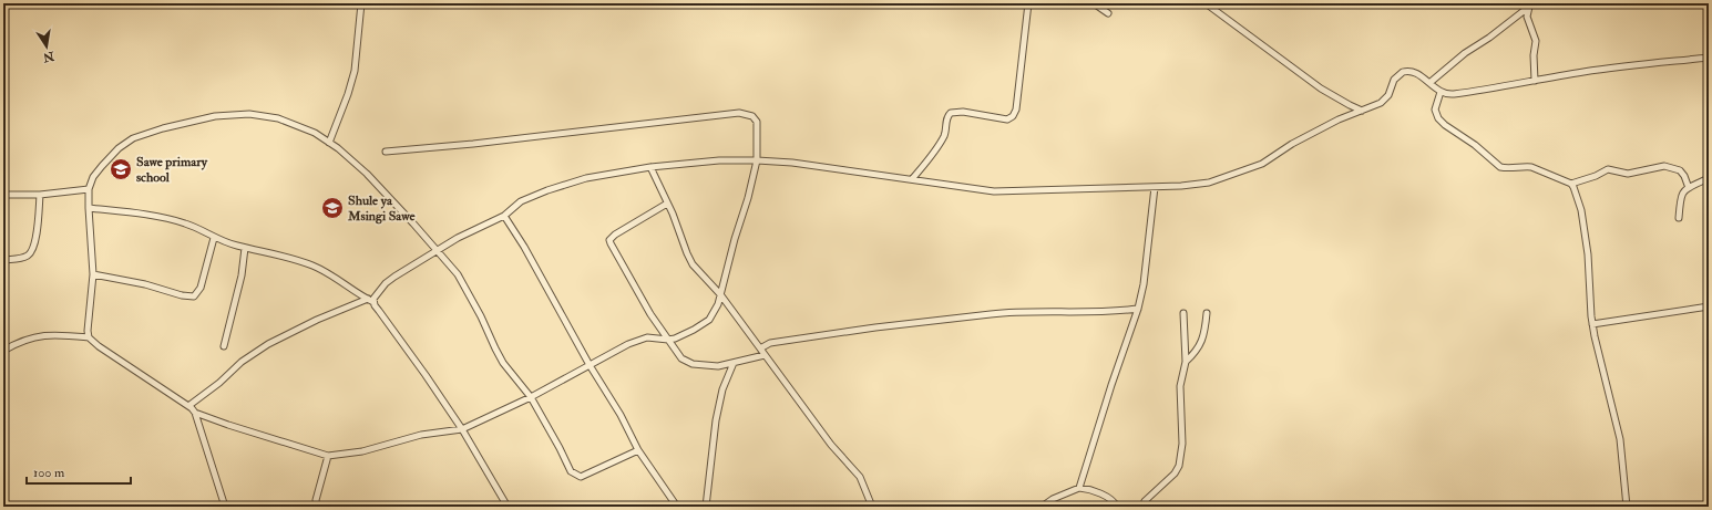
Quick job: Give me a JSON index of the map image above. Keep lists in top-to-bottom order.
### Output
{
  "places": {
    "school or university": ["Sawe primary school", "Shule ya Msingi Sawe"]
  },
  "scale_bar": "100 m",
  "north": "bottom"
}
